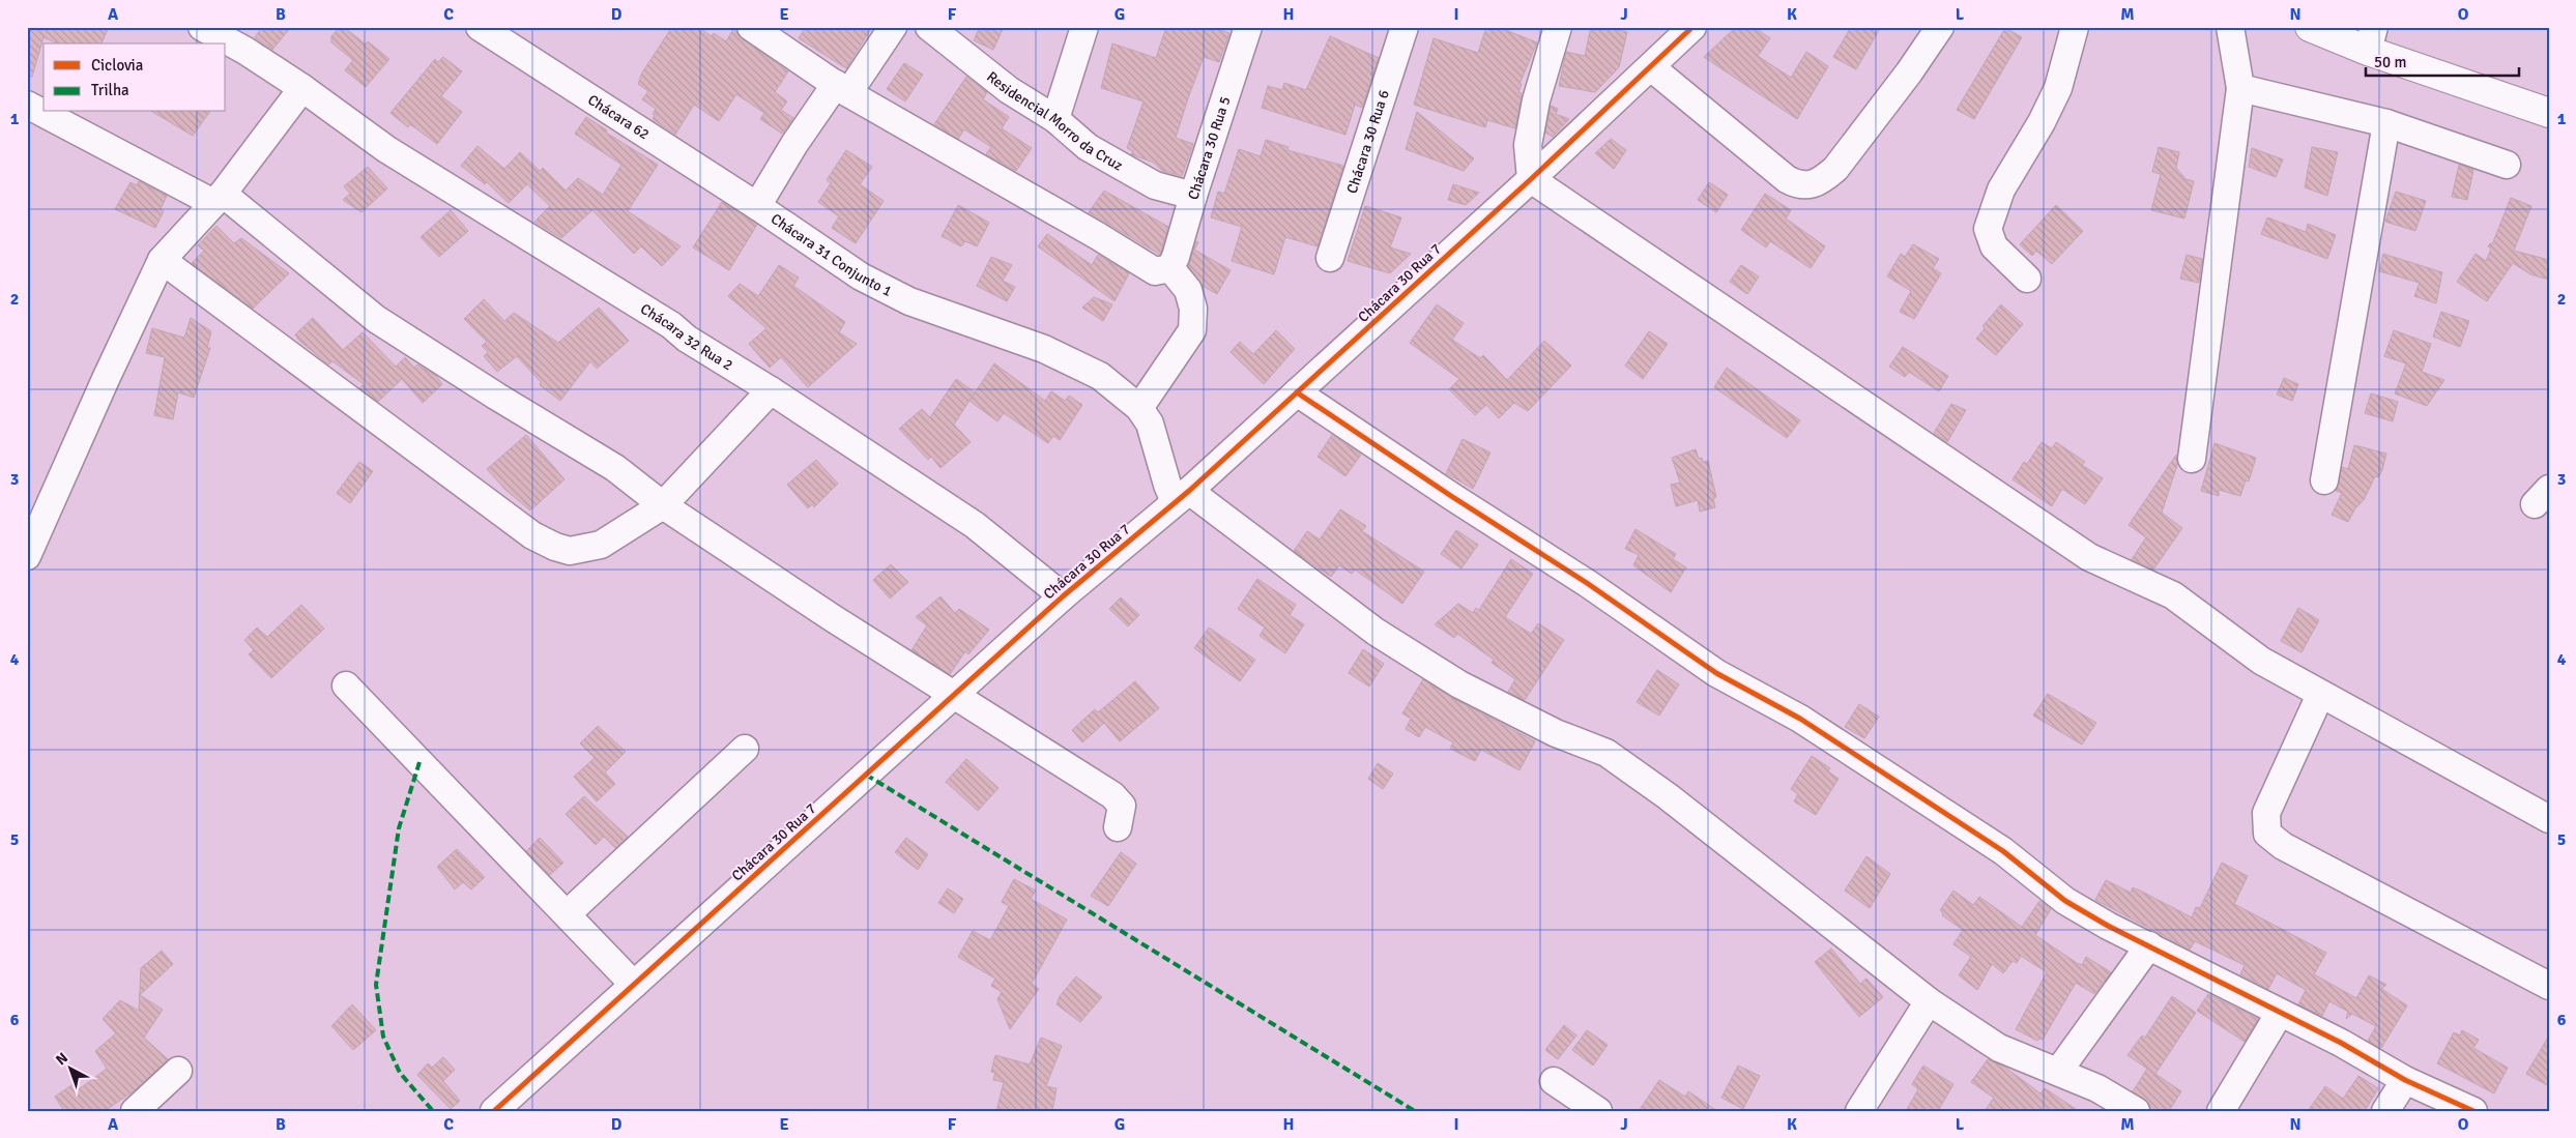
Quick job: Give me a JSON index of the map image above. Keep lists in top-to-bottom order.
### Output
{
  "streets": {
    "street": [
      "Chácara 62",
      "Residencial Morro da Cruz",
      "Chácara 30 Rua 6",
      "Chácara 30 Rua 5",
      "Chácara 31 Conjunto 1",
      "Chácara 30 Rua 7",
      "Chácara 32 Rua 2"
    ]
  },
  "crossings": [
    ["Chácara 62", "Chácara 31 Conjunto 1"],
    ["Residencial Morro da Cruz", "Chácara 30 Rua 5"],
    ["Chácara 30 Rua 7", "Chácara 32 Rua 2"]
  ],
  "legend": ["Ciclovia", "Trilha"],
  "scale_bar": "50 m",
  "north": "top left",
  "grid": {
    "columns": [
      "A",
      "B",
      "C",
      "D",
      "E",
      "F",
      "G",
      "H",
      "I",
      "J",
      "K",
      "L",
      "M",
      "N",
      "O"
    ],
    "rows": [
      "1",
      "2",
      "3",
      "4",
      "5",
      "6"
    ]
  }
}
